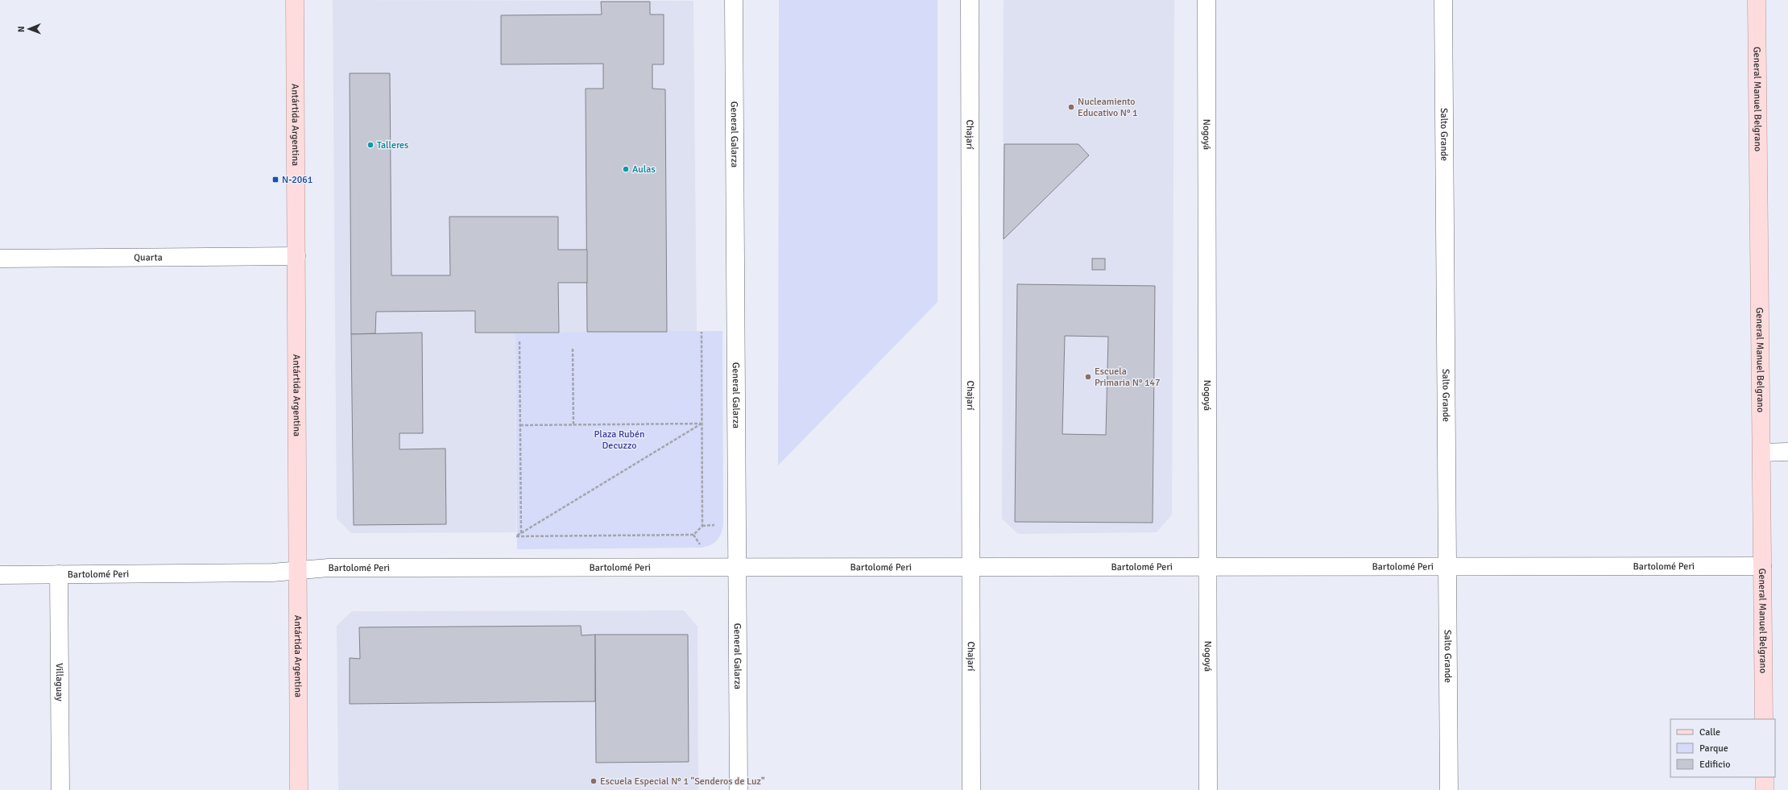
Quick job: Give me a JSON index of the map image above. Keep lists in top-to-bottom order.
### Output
{
  "streets": {
    "main road": ["General Manuel Belgrano", "Antártida Argentina"],
    "street": [
      "General Galarza",
      "Chajarí",
      "Nogoyá",
      "Salto Grande",
      "Quarta",
      "Bartolomé Peri",
      "Villaguay"
    ]
  },
  "crossings": [
    ["General Manuel Belgrano", "Bartolomé Peri"],
    ["Antártida Argentina", "Quarta"],
    ["Antártida Argentina", "Bartolomé Peri"],
    ["General Galarza", "Bartolomé Peri"],
    ["Chajarí", "Bartolomé Peri"],
    ["Nogoyá", "Bartolomé Peri"],
    ["Salto Grande", "Bartolomé Peri"],
    ["Bartolomé Peri", "Villaguay"]
  ],
  "parks": ["Plaza Rubén Decuzzo"],
  "places": {
    "other": [
      "Nucleamiento Educativo N° 1",
      "Talleres",
      "Aulas",
      "Escuela Primaria N° 147",
      "Escuela Especial N° 1 \"Senderos de Luz\""
    ],
    "transit": ["N-2061"]
  },
  "legend": ["Calle", "Parque", "Edificio"],
  "north": "left"
}
